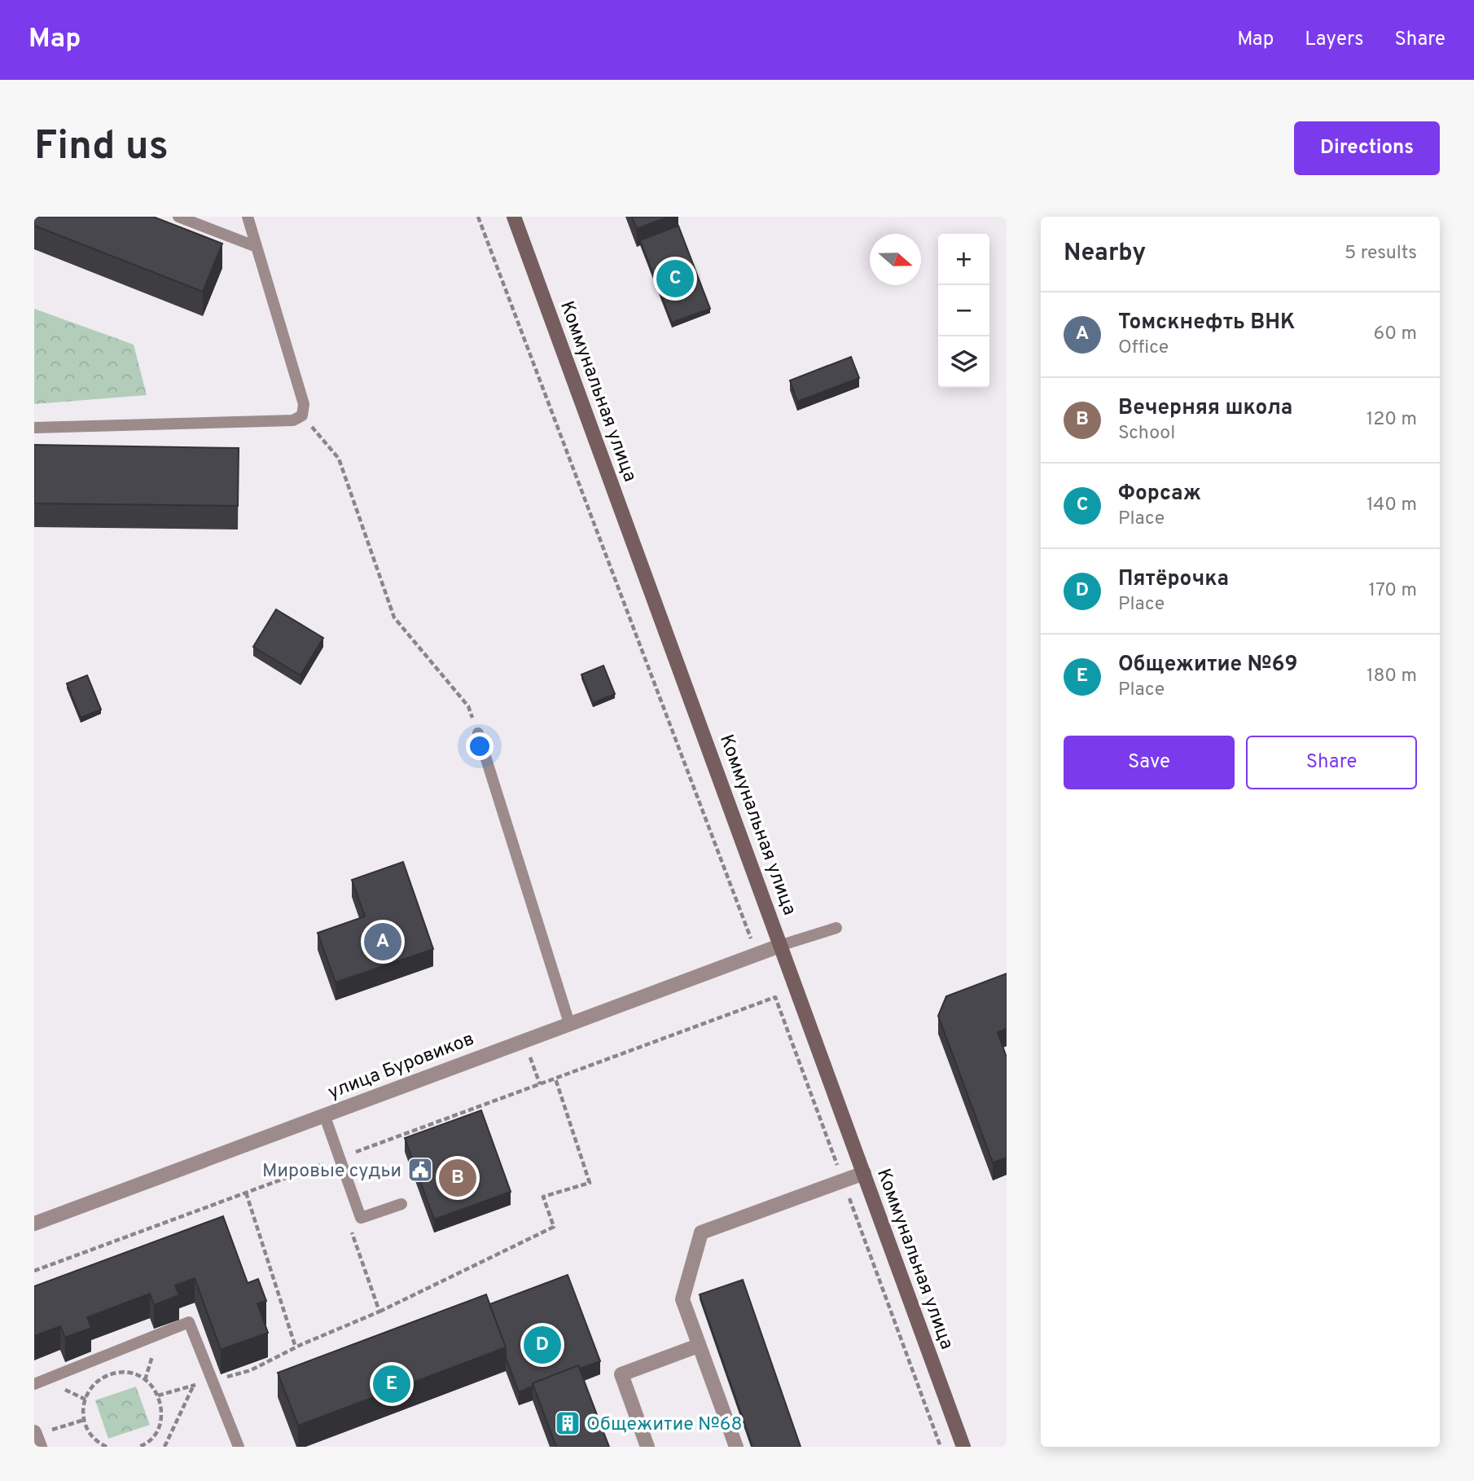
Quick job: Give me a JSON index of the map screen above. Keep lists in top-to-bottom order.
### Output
{
  "streets": {
    "main road": ["Коммунальная улица"],
    "street": ["улица Буровиков"]
  },
  "crossings": [
    ["Коммунальная улица", "улица Буровиков"]
  ],
  "places": {
    "public building": ["Мировые судьи"],
    "building": ["Общежитие №68"]
  },
  "north": "right",
  "page": {
    "header": "Map",
    "nav": ["Map", "Layers", "Share"],
    "buttons": [
      "Directions",
      ["Save", "Share"]
    ],
    "title": "Find us",
    "heading": ["Nearby", "5 results"],
    "map_buttons": ["+", "−"],
    "pins": [
      "C",
      "A",
      "B",
      "D",
      "E"
    ],
    "list": [
      {
        "mark": "A",
        "name": "Томскнефть ВНК",
        "note": "Office",
        "value": "60 m"
      },
      {
        "mark": "B",
        "name": "Вечерняя школа",
        "note": "School",
        "value": "120 m"
      },
      {
        "mark": "C",
        "name": "Форсаж",
        "note": "Place",
        "value": "140 m"
      },
      {
        "mark": "D",
        "name": "Пятёрочка",
        "note": "Place",
        "value": "170 m"
      },
      {
        "mark": "E",
        "name": "Общежитие №69",
        "note": "Place",
        "value": "180 m"
      }
    ]
  }
}
